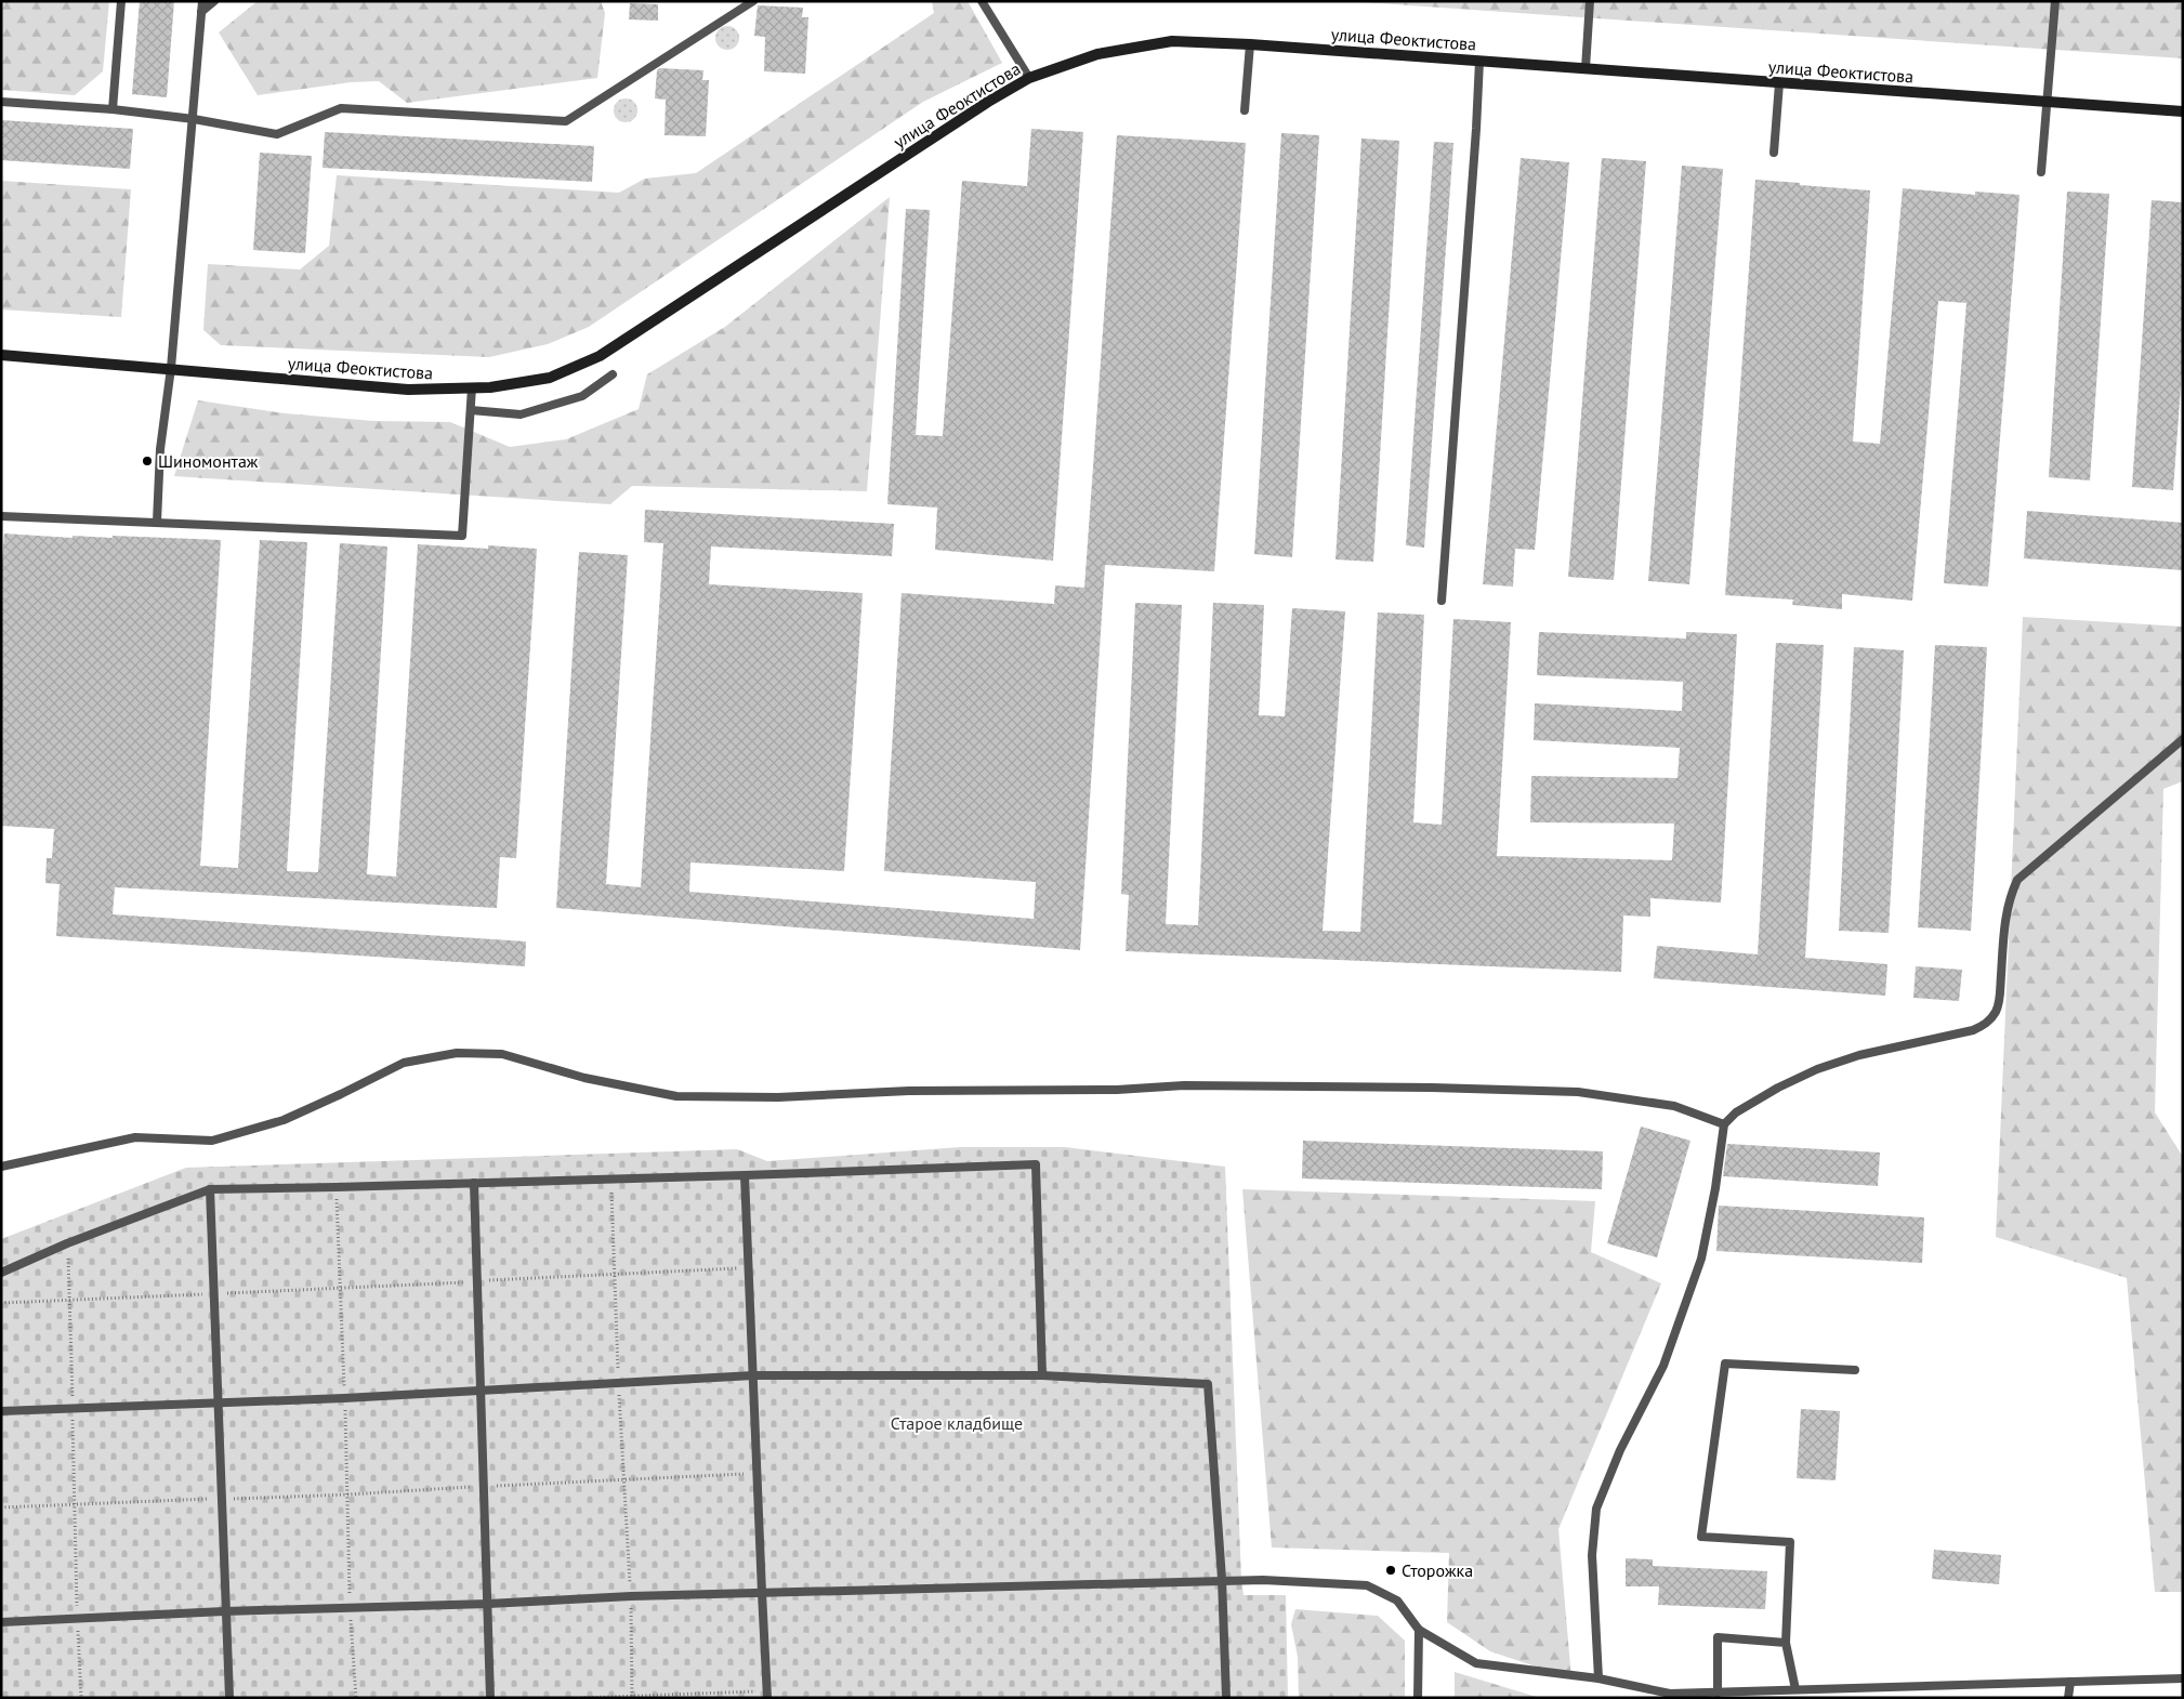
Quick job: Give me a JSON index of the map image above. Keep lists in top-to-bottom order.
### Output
{
  "streets": {
    "street": ["улица Феоктистова"]
  },
  "parks": ["Старое кладбище"],
  "places": ["Шиномонтаж", "Сторожка"]
}
